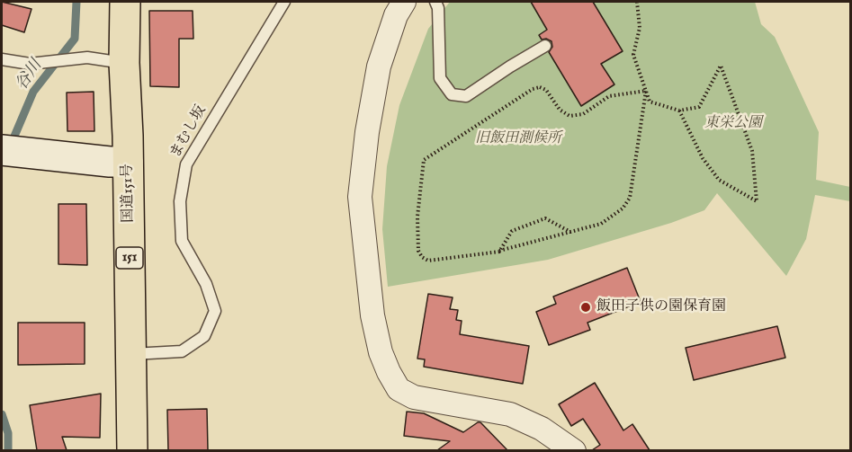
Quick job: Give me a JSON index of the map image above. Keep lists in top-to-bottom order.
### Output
{
  "streets": {
    "highway": ["国道151号", "151"],
    "lane": ["まむし坂"]
  },
  "crossings": [
    ["まむし坂", "国道151号"]
  ],
  "water": ["谷川"],
  "parks": ["東栄公園", "旧飯田測候所"],
  "places": ["飯田子供の園保育園"]
}
